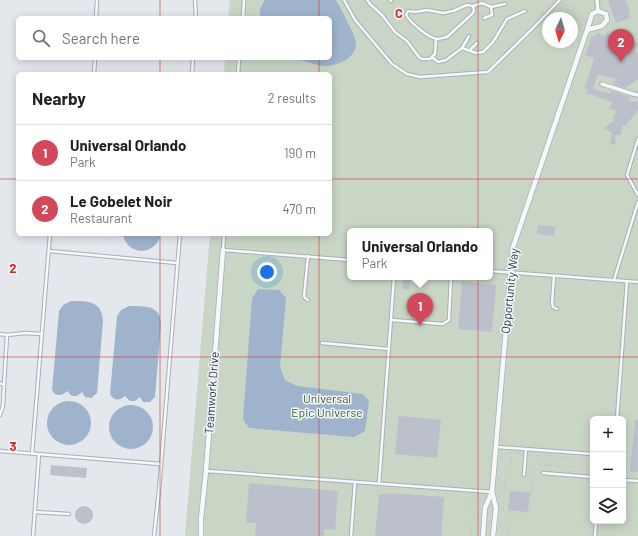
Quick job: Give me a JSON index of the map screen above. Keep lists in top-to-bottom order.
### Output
{
  "streets": {
    "street": ["Opportunity Way", "Teamwork Drive"]
  },
  "parks": ["Universal Epic Universe"],
  "north": "bottom",
  "page": {
    "search": "Search here",
    "pins": ["2", "1"],
    "heading": ["Nearby", "2 results"],
    "list": [
      {
        "mark": "1",
        "name": "Universal Orlando",
        "note": "Park",
        "value": "190 m"
      },
      {
        "mark": "2",
        "name": "Le Gobelet Noir",
        "note": "Restaurant",
        "value": "470 m"
      }
    ],
    "popup": ["Universal Orlando", "Park"],
    "map_buttons": ["+", "−"]
  },
  "grid": {
    "columns": ["C"],
    "rows": ["2", "3"]
  }
}
